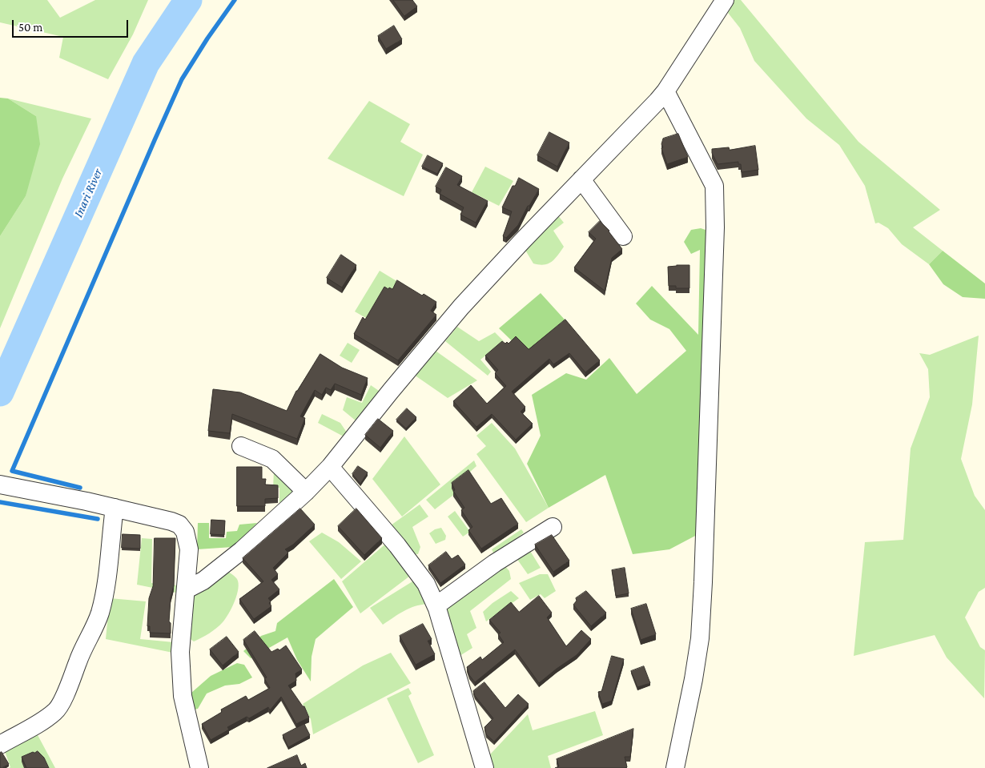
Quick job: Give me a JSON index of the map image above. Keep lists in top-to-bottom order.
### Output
{
  "water": ["Inari River"],
  "scale_bar": "50 m"
}
